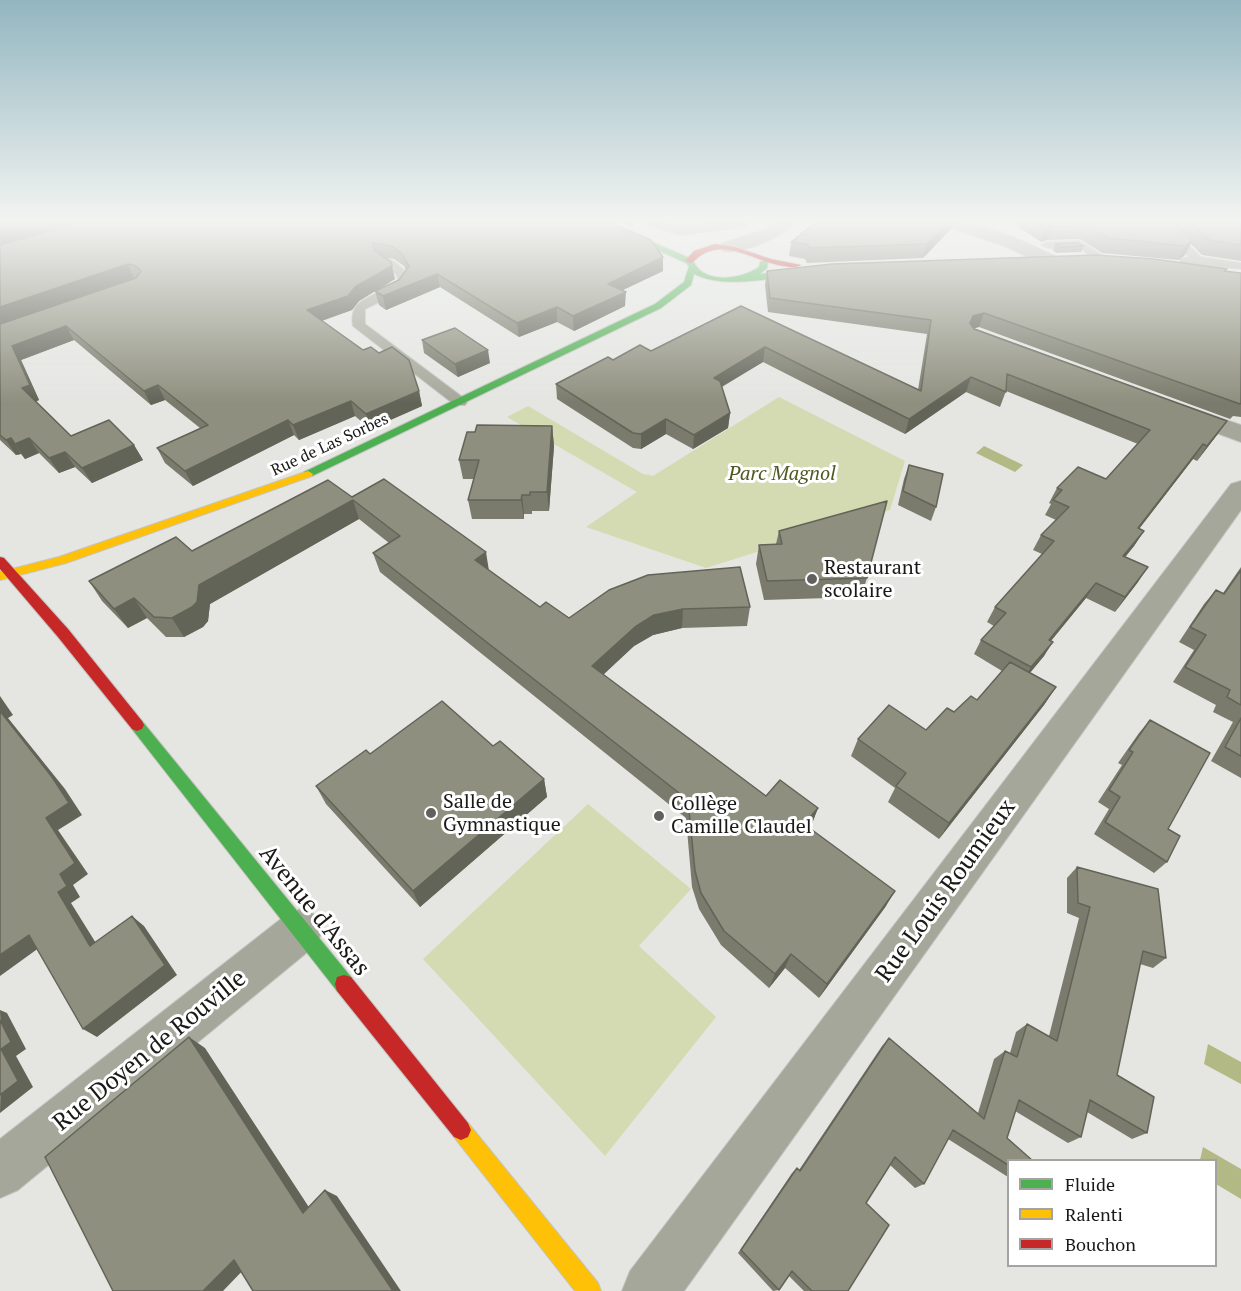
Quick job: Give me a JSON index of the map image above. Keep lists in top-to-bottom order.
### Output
{
  "streets": {
    "street": [
      "Rue de Las Sorbes",
      "Rue Louis Roumieux",
      "Avenue d'Assas",
      "Rue Doyen de Rouville"
    ]
  },
  "crossings": [
    ["Rue de Las Sorbes", "Avenue d'Assas"],
    ["Avenue d'Assas", "Rue Doyen de Rouville"]
  ],
  "parks": ["Parc Magnol"],
  "places": ["Restaurant scolaire", "Salle de Gymnastique", "Collège Camille Claudel"],
  "legend": ["Fluide", "Ralenti", "Bouchon"]
}
